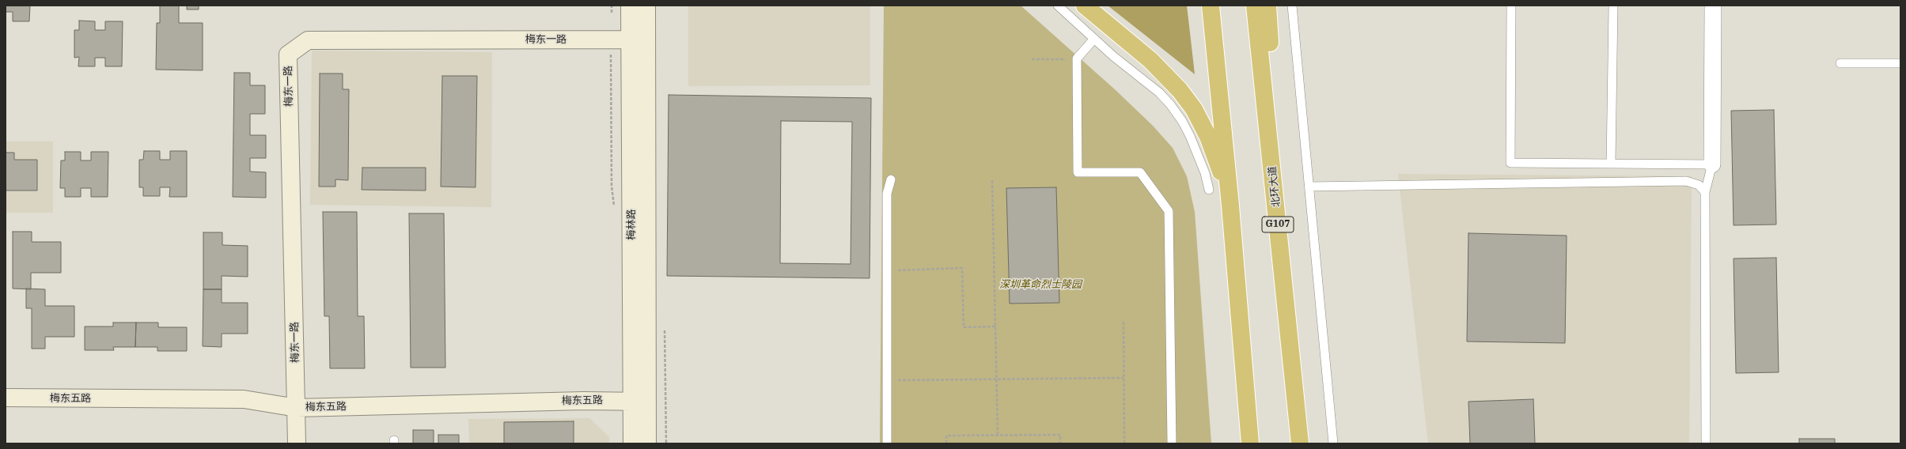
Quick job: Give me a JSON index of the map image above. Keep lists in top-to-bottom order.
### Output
{
  "streets": {
    "highway": ["北环大道", "G107"],
    "street": ["梅东一路", "梅林路", "梅东五路"]
  },
  "crossings": [
    ["梅东一路", "梅林路"],
    ["梅东一路", "梅东五路"],
    ["梅林路", "梅东五路"]
  ],
  "parks": ["深圳革命烈士陵园"]
}
